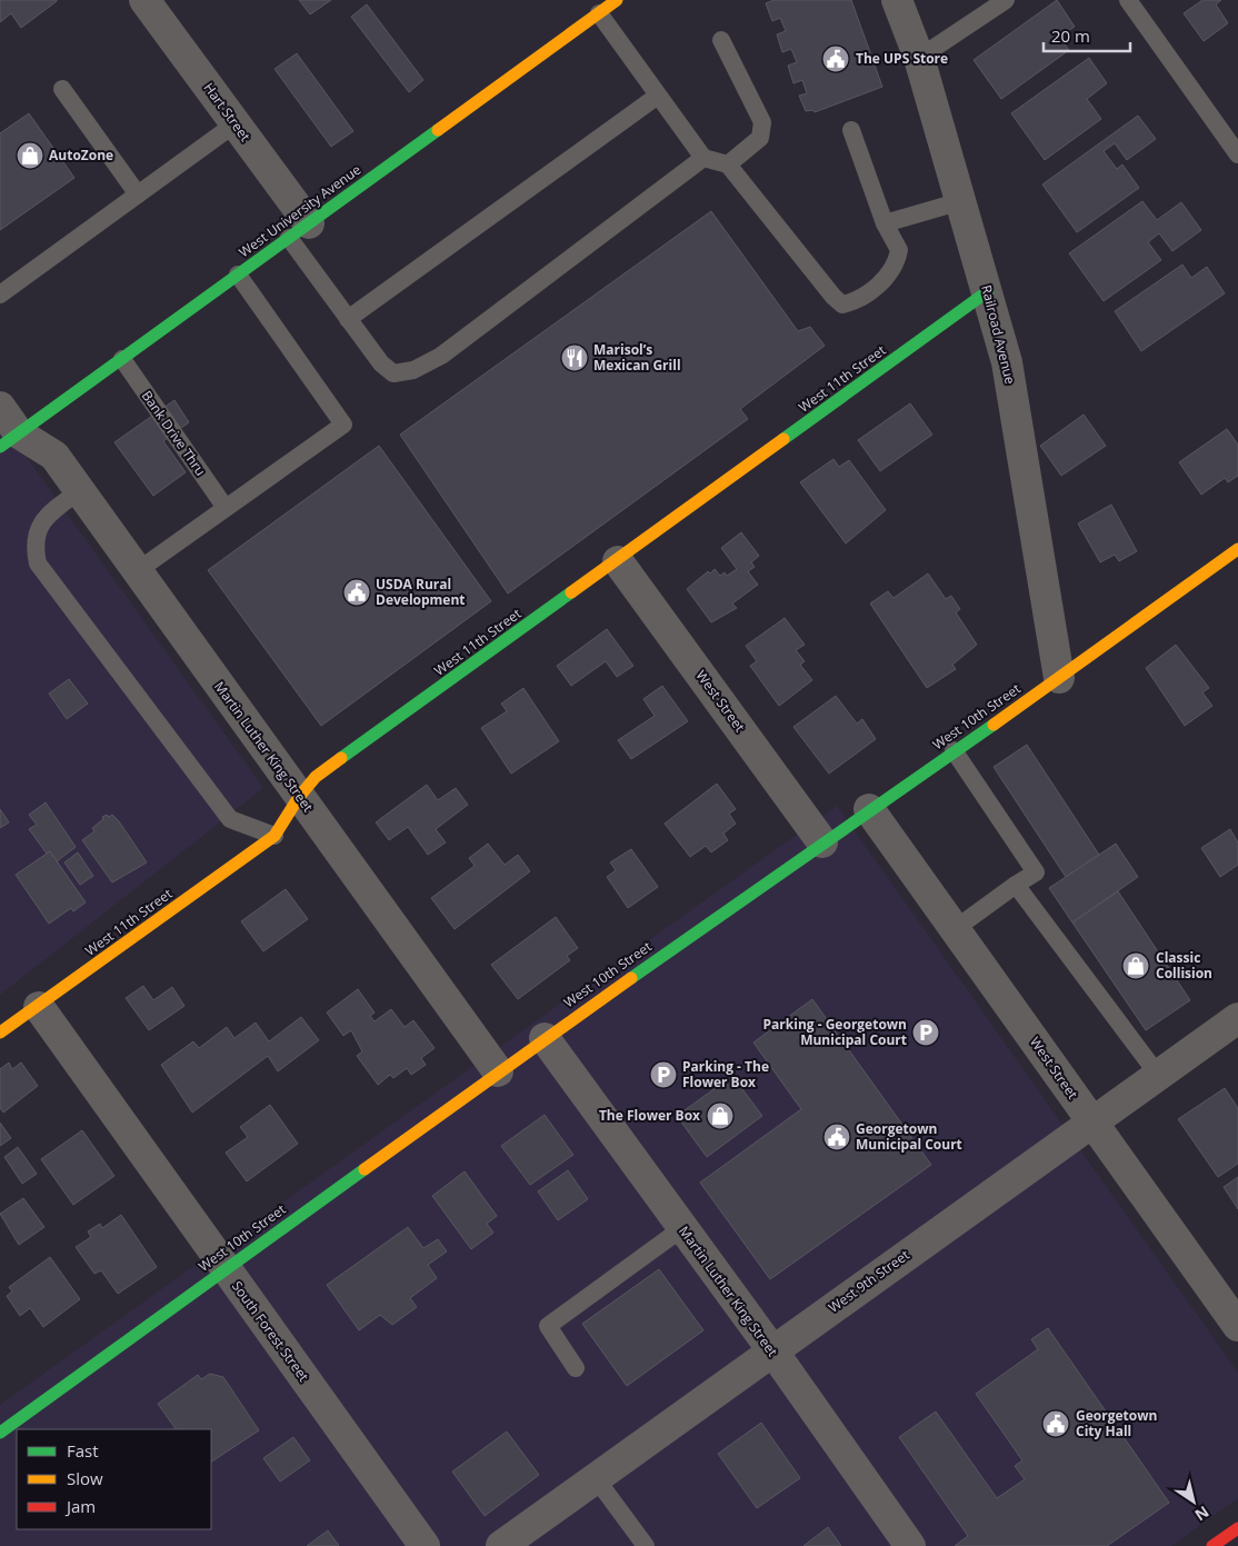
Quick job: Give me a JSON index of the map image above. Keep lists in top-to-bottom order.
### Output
{
  "streets": {
    "street": [
      "Hart Street",
      "West University Avenue",
      "Railroad Avenue",
      "West 11th Street",
      "West Street",
      "West 10th Street",
      "Martin Luther King Street",
      "West 9th Street",
      "South Forest Street"
    ],
    "lane": ["Bank Drive Thru"]
  },
  "crossings": [
    ["Hart Street", "West University Avenue"],
    ["West University Avenue", "Bank Drive Thru"],
    ["West University Avenue", "Martin Luther King Street"],
    ["Railroad Avenue", "West 11th Street"],
    ["Railroad Avenue", "West 10th Street"],
    ["West 11th Street", "West Street"],
    ["West 11th Street", "Martin Luther King Street"],
    ["West 11th Street", "South Forest Street"],
    ["West Street", "West 10th Street"],
    ["West Street", "West 9th Street"],
    ["West 10th Street", "Martin Luther King Street"],
    ["West 10th Street", "South Forest Street"],
    ["Martin Luther King Street", "West 9th Street"]
  ],
  "places": {
    "public building": [
      "The UPS Store",
      "USDA Rural Development",
      "Georgetown Municipal Court",
      "Georgetown City Hall"
    ],
    "shop": ["AutoZone", "Classic Collision", "The Flower Box"],
    "restaurant": ["Marisol’s Mexican Grill"],
    "parking": ["Parking - Georgetown Municipal Court", "Parking - The Flower Box"]
  },
  "legend": ["Fast", "Slow", "Jam"],
  "scale_bar": "20 m",
  "north": "bottom right"
}
